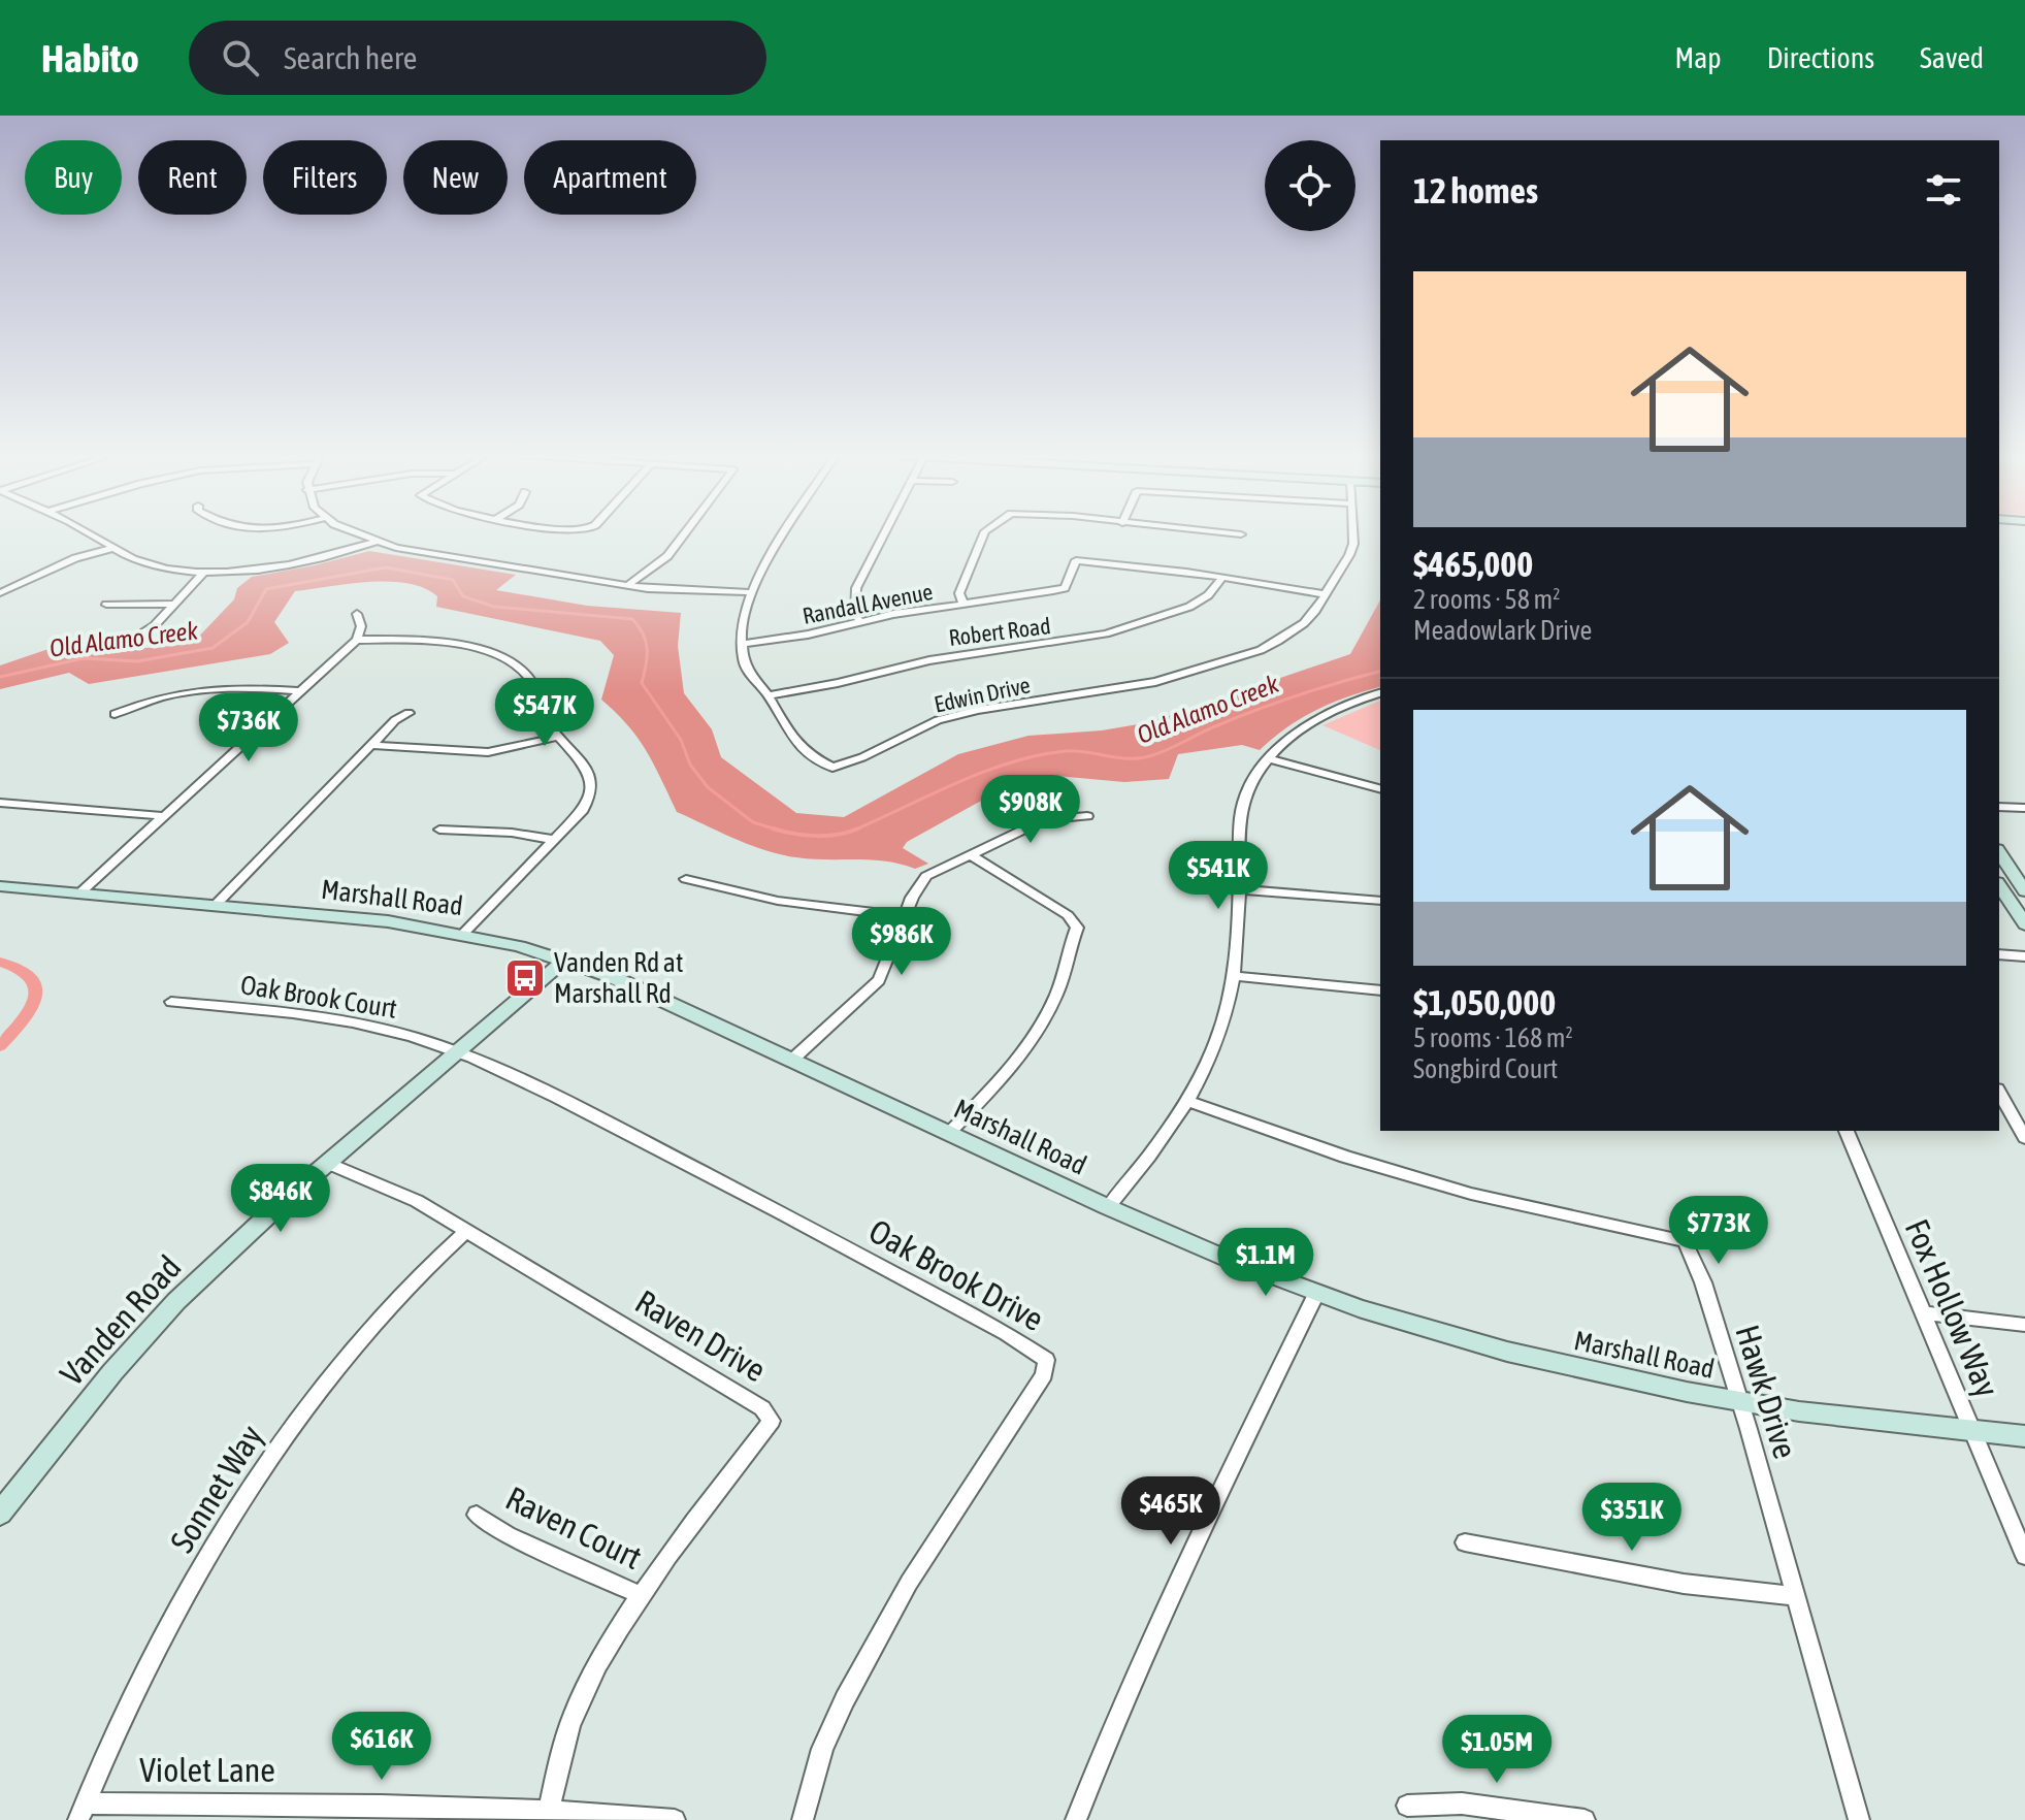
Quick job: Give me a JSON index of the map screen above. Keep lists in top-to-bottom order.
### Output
{
  "streets": {
    "street": [
      "Randall Avenue",
      "Robert Road",
      "Edwin Drive",
      "Marshall Road",
      "Oak Brook Court",
      "Oak Brook Drive",
      "Fox Hollow Way",
      "Vanden Road",
      "Raven Drive",
      "Hawk Drive",
      "Sonnet Way",
      "Raven Court",
      "Violet Lane"
    ]
  },
  "crossings": [
    ["Randall Avenue", "Robert Road"],
    ["Randall Avenue", "Edwin Drive"],
    ["Robert Road", "Edwin Drive"],
    ["Marshall Road", "Fox Hollow Way"],
    ["Marshall Road", "Vanden Road"],
    ["Marshall Road", "Hawk Drive"],
    ["Oak Brook Court", "Oak Brook Drive"],
    ["Oak Brook Court", "Vanden Road"],
    ["Oak Brook Drive", "Vanden Road"],
    ["Vanden Road", "Raven Drive"],
    ["Raven Drive", "Sonnet Way"],
    ["Raven Drive", "Raven Court"],
    ["Raven Drive", "Violet Lane"],
    ["Sonnet Way", "Violet Lane"]
  ],
  "water": ["Old Alamo Creek"],
  "places": {
    "bus stop": ["Vanden Rd at Marshall Rd"]
  },
  "page": {
    "header": "Habito",
    "search": "Search here",
    "nav": ["Map", "Directions", "Saved"],
    "chip": [
      "Buy",
      "Rent",
      "Filters",
      "New",
      "Apartment"
    ],
    "heading": "12 homes",
    "list": [
      {
        "name": "$465,000",
        "note": "2 rooms · 58 m² · Meadowlark Drive"
      },
      {
        "name": "$1,050,000",
        "note": "5 rooms · 168 m² · Songbird Court"
      }
    ],
    "price": [
      "$547K",
      "$736K",
      "$908K",
      "$541K",
      "$986K",
      "$846K",
      "$773K",
      "$1.1M",
      "$465K",
      "$351K",
      "$616K",
      "$1.05M"
    ]
  }
}
